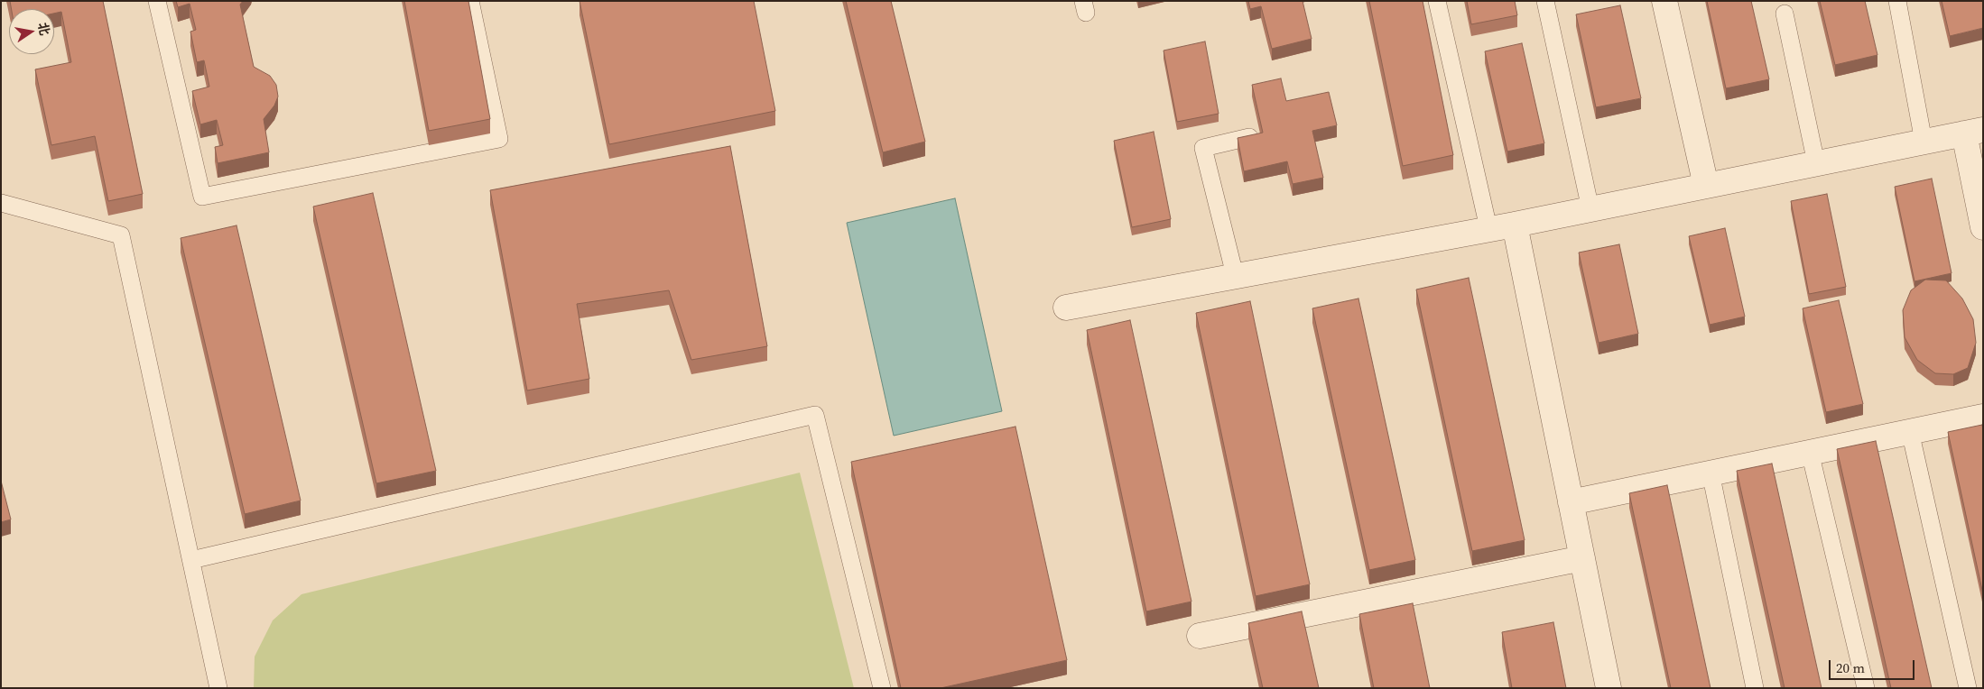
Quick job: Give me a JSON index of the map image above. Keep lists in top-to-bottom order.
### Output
{
  "scale_bar": "20 m",
  "north": "right"
}
